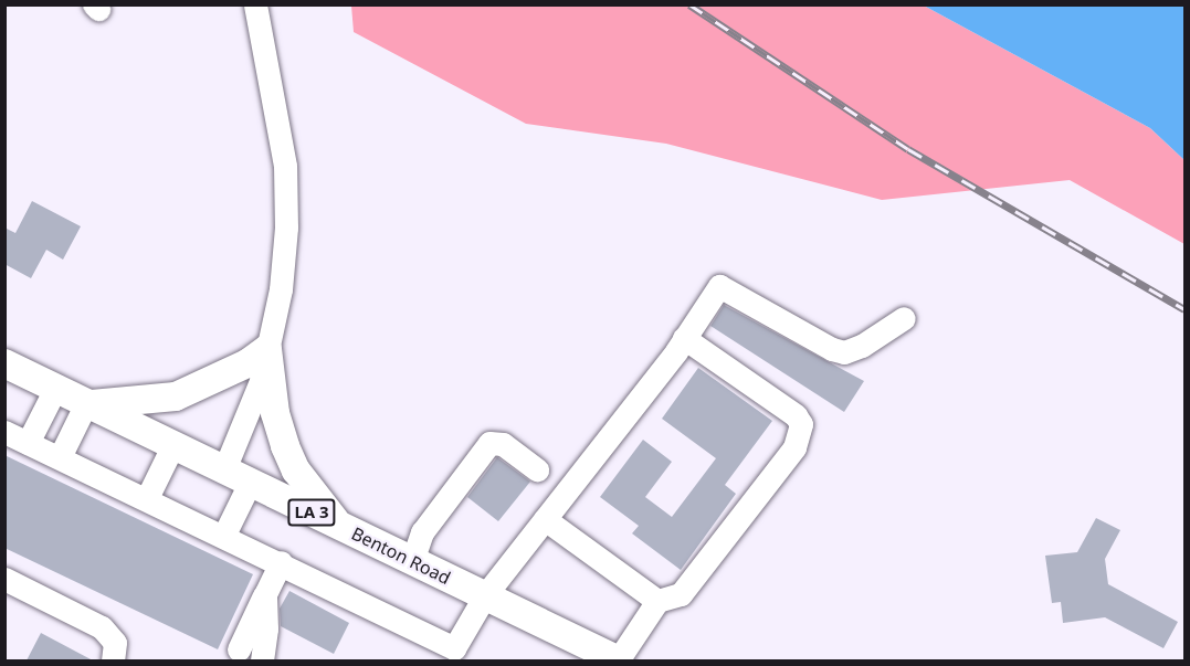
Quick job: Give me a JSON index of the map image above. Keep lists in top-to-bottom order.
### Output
{
  "streets": {
    "main road": ["LA 3", "Benton Road"]
  }
}
